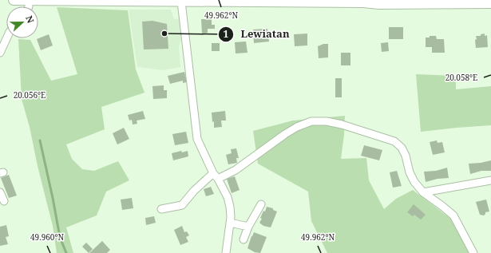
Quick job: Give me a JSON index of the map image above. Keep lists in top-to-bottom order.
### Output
{
  "places": ["Lewiatan"],
  "north": "right",
  "coordinates": [
    "49.962°N",
    "20.058°E",
    "20.056°E",
    "49.960°N"
  ]
}
